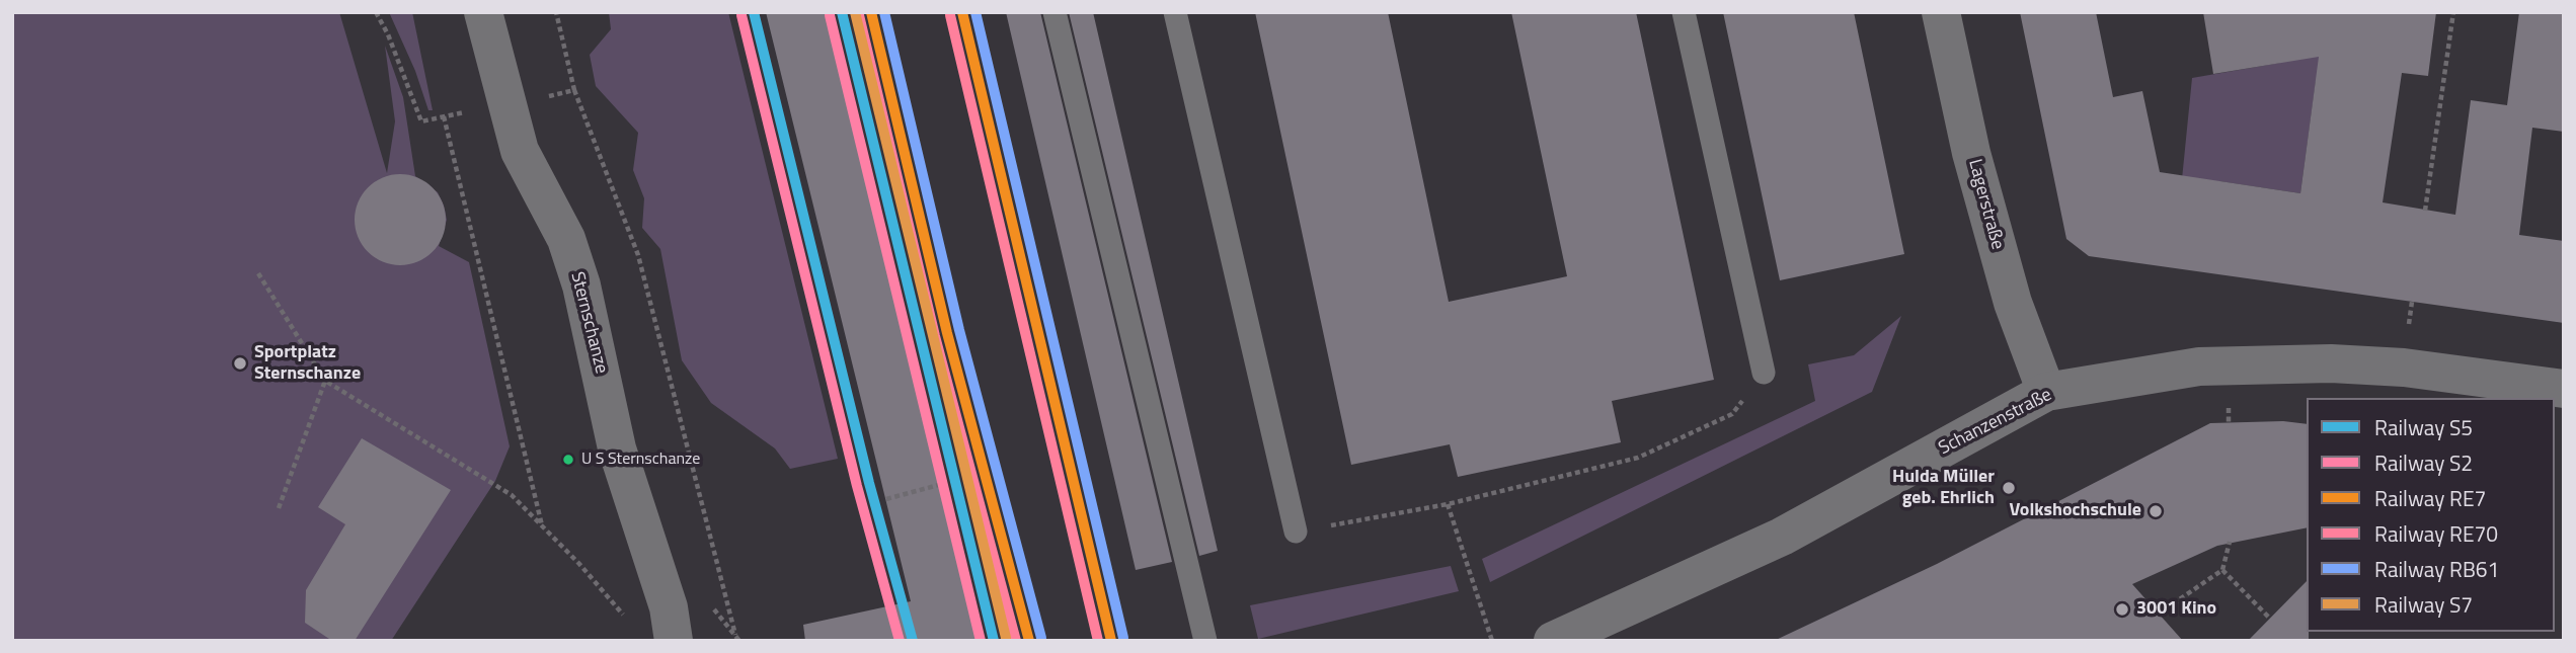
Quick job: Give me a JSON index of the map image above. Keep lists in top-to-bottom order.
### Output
{
  "streets": {
    "street": ["Lagerstraße", "Sternschanze", "Schanzenstraße"]
  },
  "crossings": [
    ["Lagerstraße", "Schanzenstraße"]
  ],
  "places": [
    "Sportplatz Sternschanze",
    "U S Sternschanze",
    "Hulda Müller geb. Ehrlich",
    "Volkshochschule",
    "3001 Kino"
  ],
  "lines": [
    "rail line S5",
    "rail line RE7",
    "rail line RB61",
    "rail line S7",
    "rail line S2",
    "rail line RE70"
  ],
  "legend": [
    "Railway S5",
    "Railway S2",
    "Railway RE7",
    "Railway RE70",
    "Railway RB61",
    "Railway S7"
  ]
}
